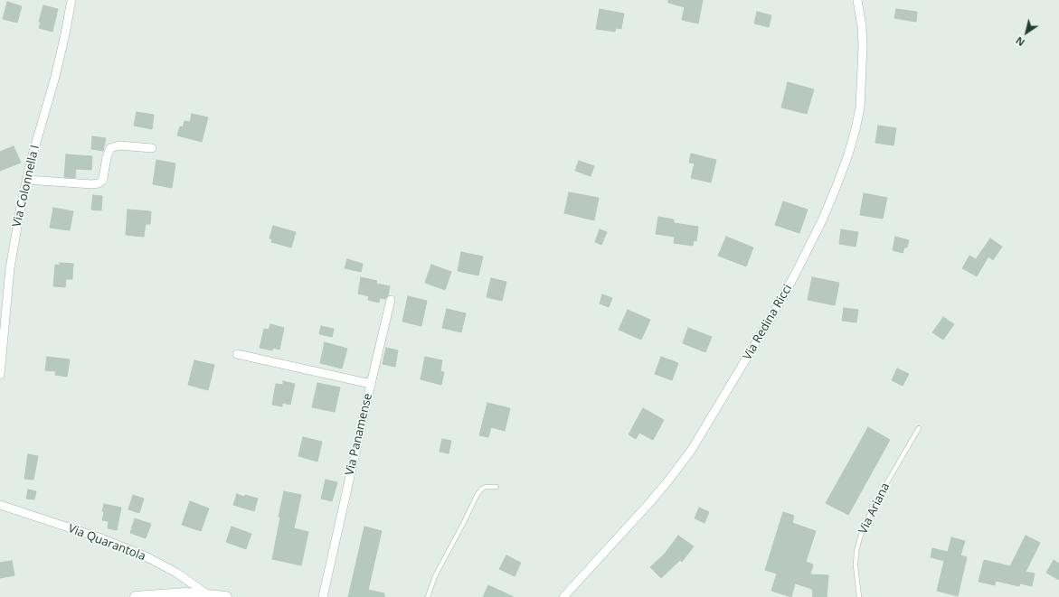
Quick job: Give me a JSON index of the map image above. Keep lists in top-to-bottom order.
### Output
{
  "streets": {
    "street": [
      "Via Colonnella I",
      "Via Redina Ricci",
      "Via Panamense",
      "Via Quarantola"
    ],
    "lane": ["Via Ariana"]
  },
  "north": "bottom left"
}
